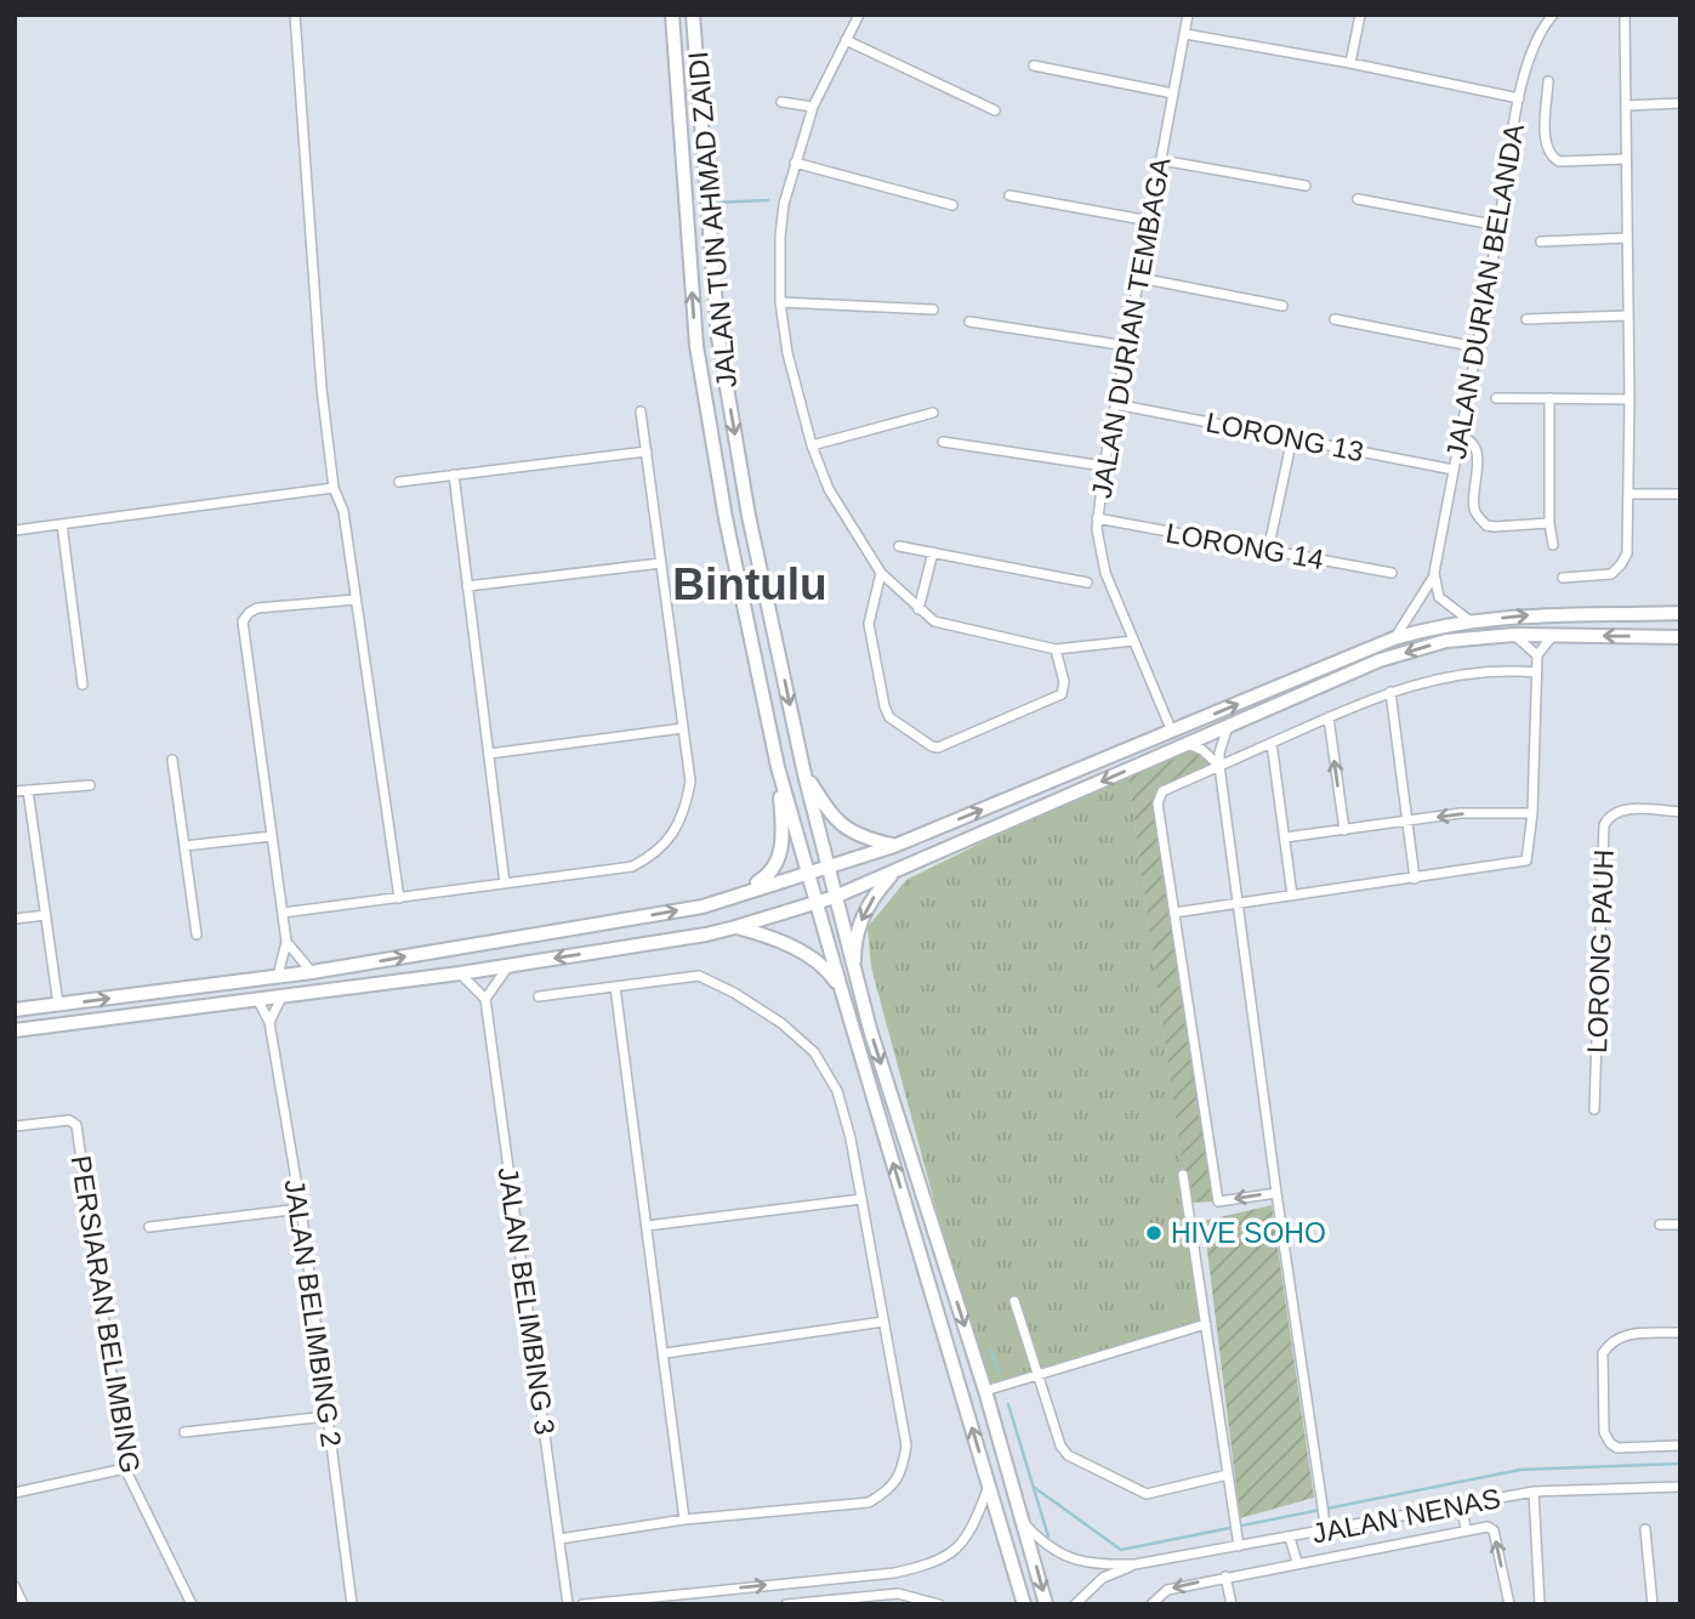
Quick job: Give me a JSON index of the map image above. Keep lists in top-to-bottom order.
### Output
{
  "streets": {
    "street": [
      "JALAN TUN AHMAD ZAIDI",
      "JALAN DURIAN BELANDA",
      "JALAN DURIAN TEMBAGA",
      "LORONG 13",
      "LORONG 14",
      "LORONG PAUH",
      "JALAN BELIMBING 3",
      "JALAN BELIMBING 2",
      "PERSIARAN BELIMBING",
      "JALAN NENAS"
    ]
  },
  "crossings": [
    ["JALAN TUN AHMAD ZAIDI", "JALAN NENAS"],
    ["JALAN DURIAN BELANDA", "LORONG 13"],
    ["JALAN DURIAN TEMBAGA", "LORONG 13"],
    ["JALAN DURIAN TEMBAGA", "LORONG 14"]
  ],
  "districts": ["Bintulu"],
  "places": ["HIVE SOHO"]
}
